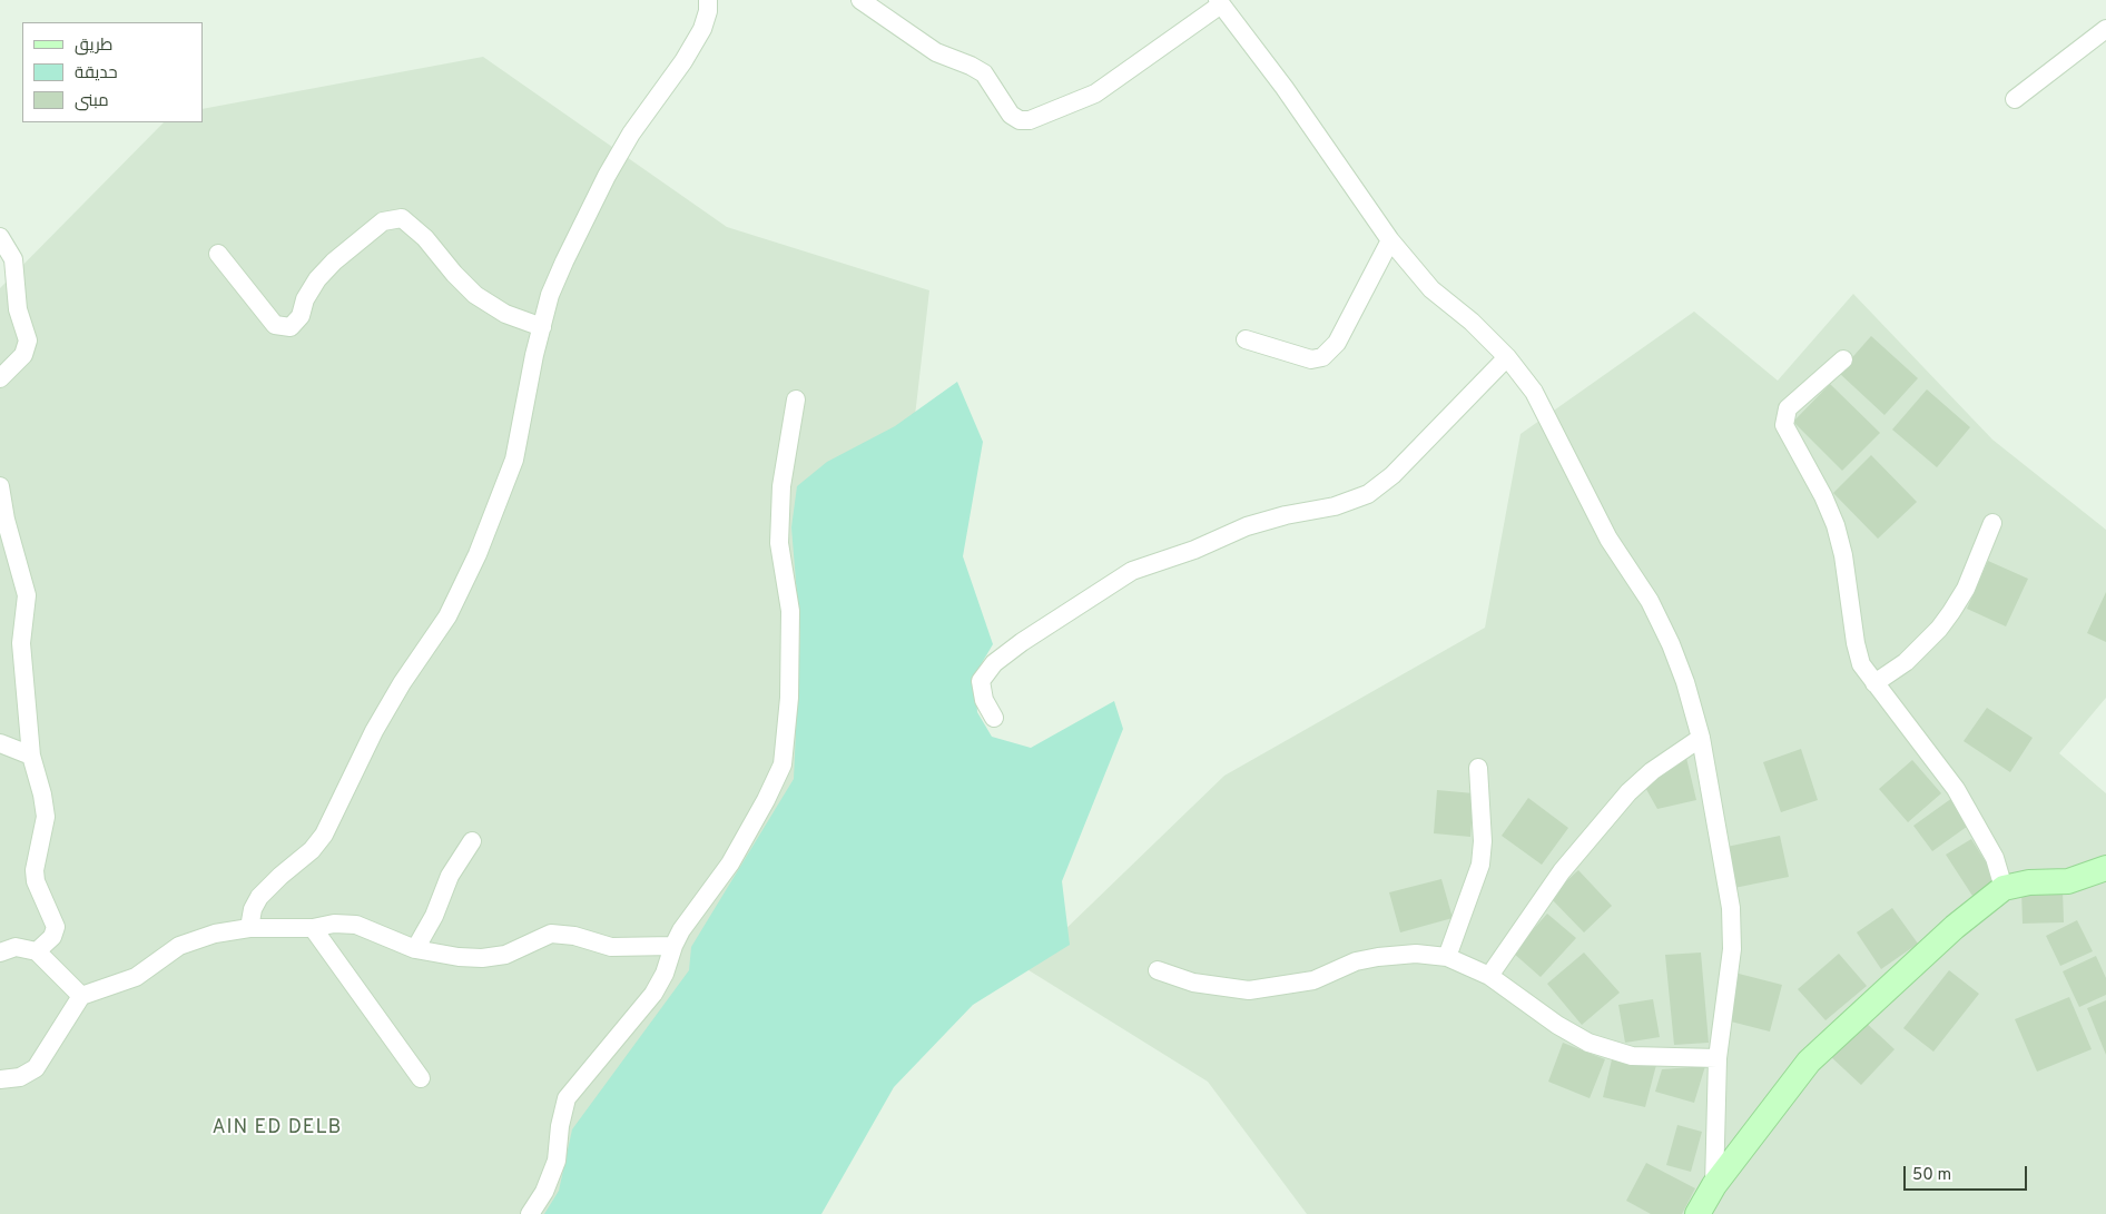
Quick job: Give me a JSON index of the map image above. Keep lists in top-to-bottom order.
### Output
{
  "districts": ["AIN ED DELB"],
  "legend": ["طريق", "حديقة", "مبنى"],
  "scale_bar": "50 m"
}
